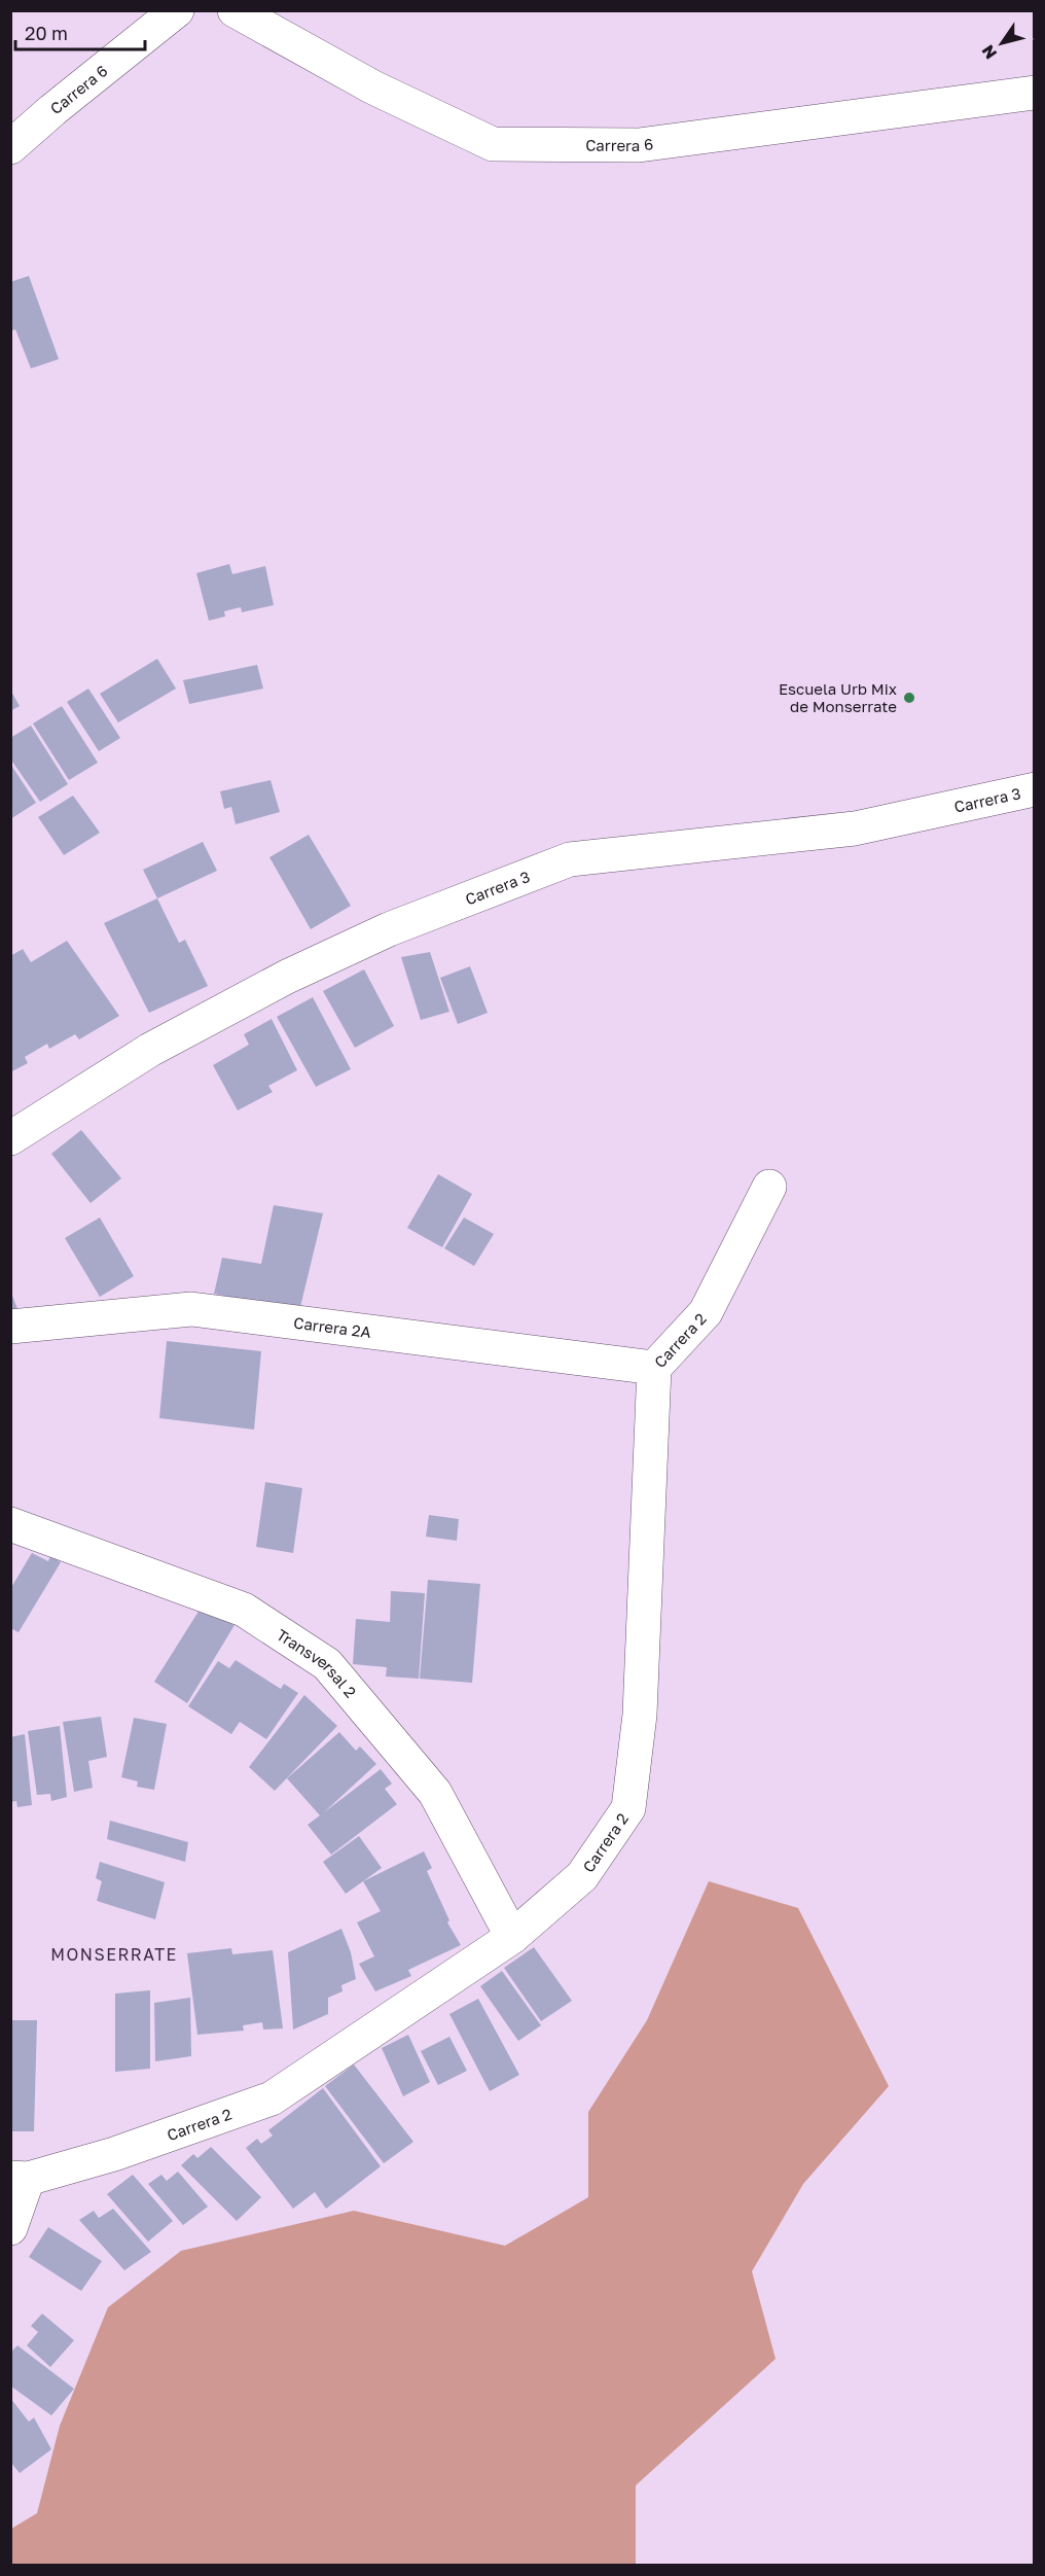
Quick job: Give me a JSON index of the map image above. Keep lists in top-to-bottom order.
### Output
{
  "streets": {
    "street": [
      "Carrera 6",
      "Carrera 3",
      "Carrera 2A",
      "Carrera 2",
      "Transversal 2"
    ]
  },
  "crossings": [
    ["Carrera 2A", "Carrera 2"],
    ["Carrera 2", "Transversal 2"]
  ],
  "districts": ["MONSERRATE"],
  "places": ["Escuela Urb Mix de Monserrate"],
  "scale_bar": "20 m",
  "north": "bottom left"
}
